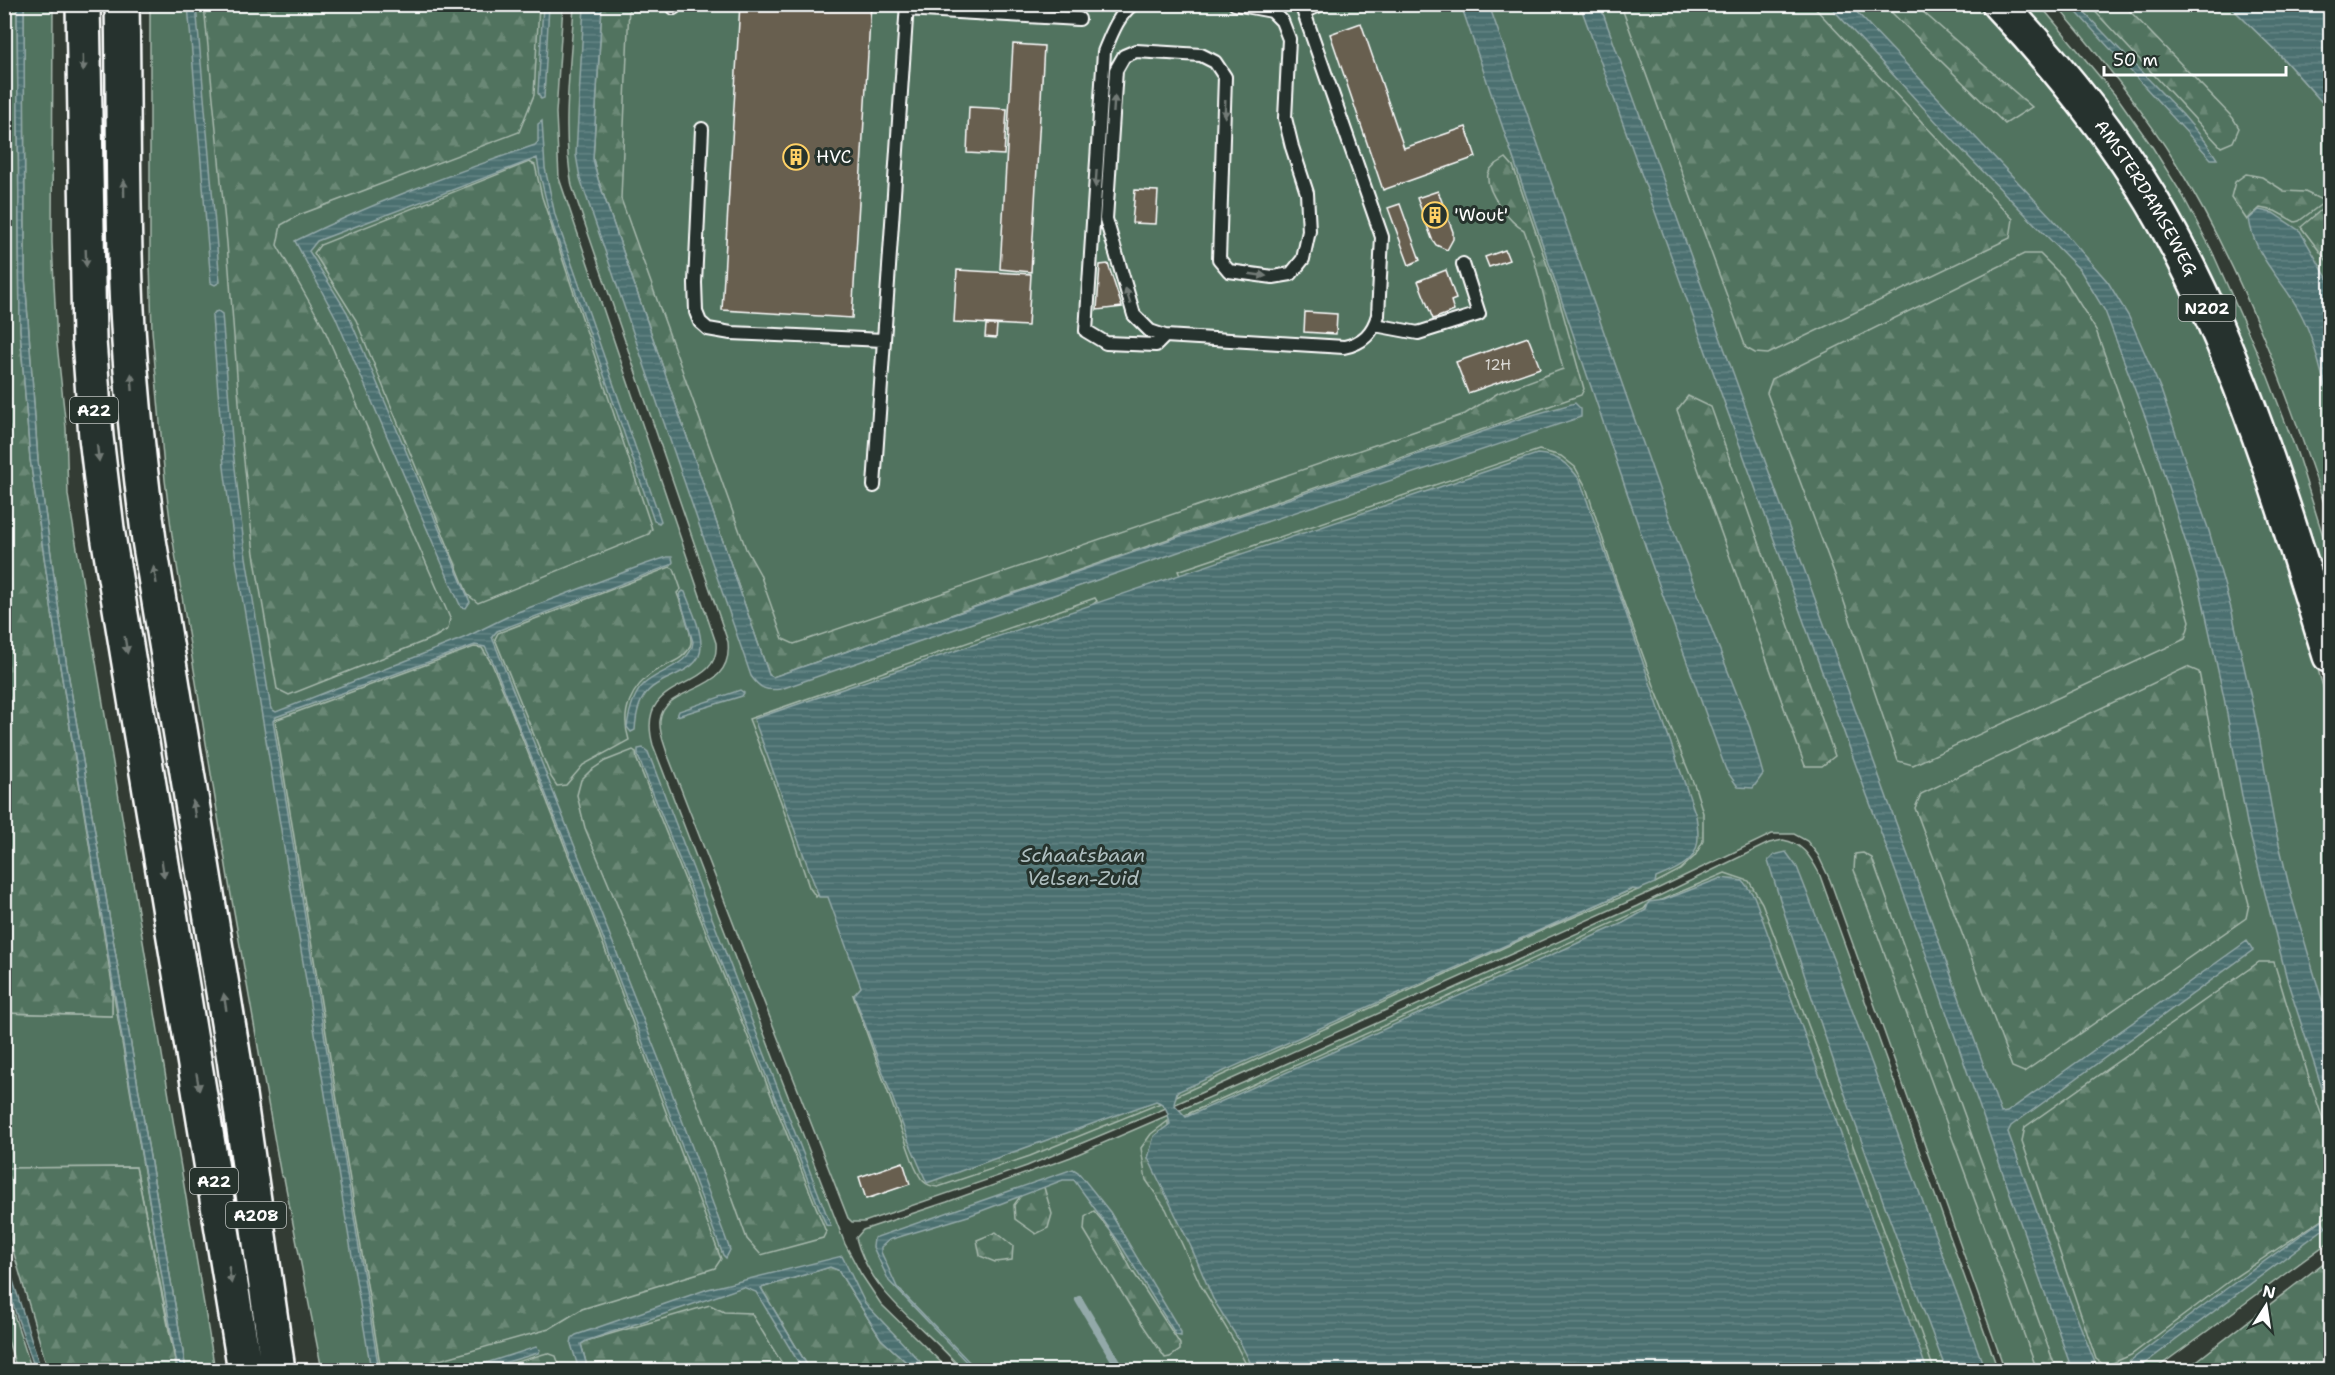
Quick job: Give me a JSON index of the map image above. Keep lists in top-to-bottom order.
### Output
{
  "streets": {
    "main road": [
      "AMSTERDAMSEWEG",
      "N202",
      "A22",
      "A208"
    ]
  },
  "crossings": [
    ["A22", "A208"]
  ],
  "water": ["Schaatsbaan Velsen-Zuid"],
  "places": {
    "building": ["HVC", "'Wout'"]
  },
  "house_numbers": ["12H"],
  "scale_bar": "50 m",
  "north": "top"
}
